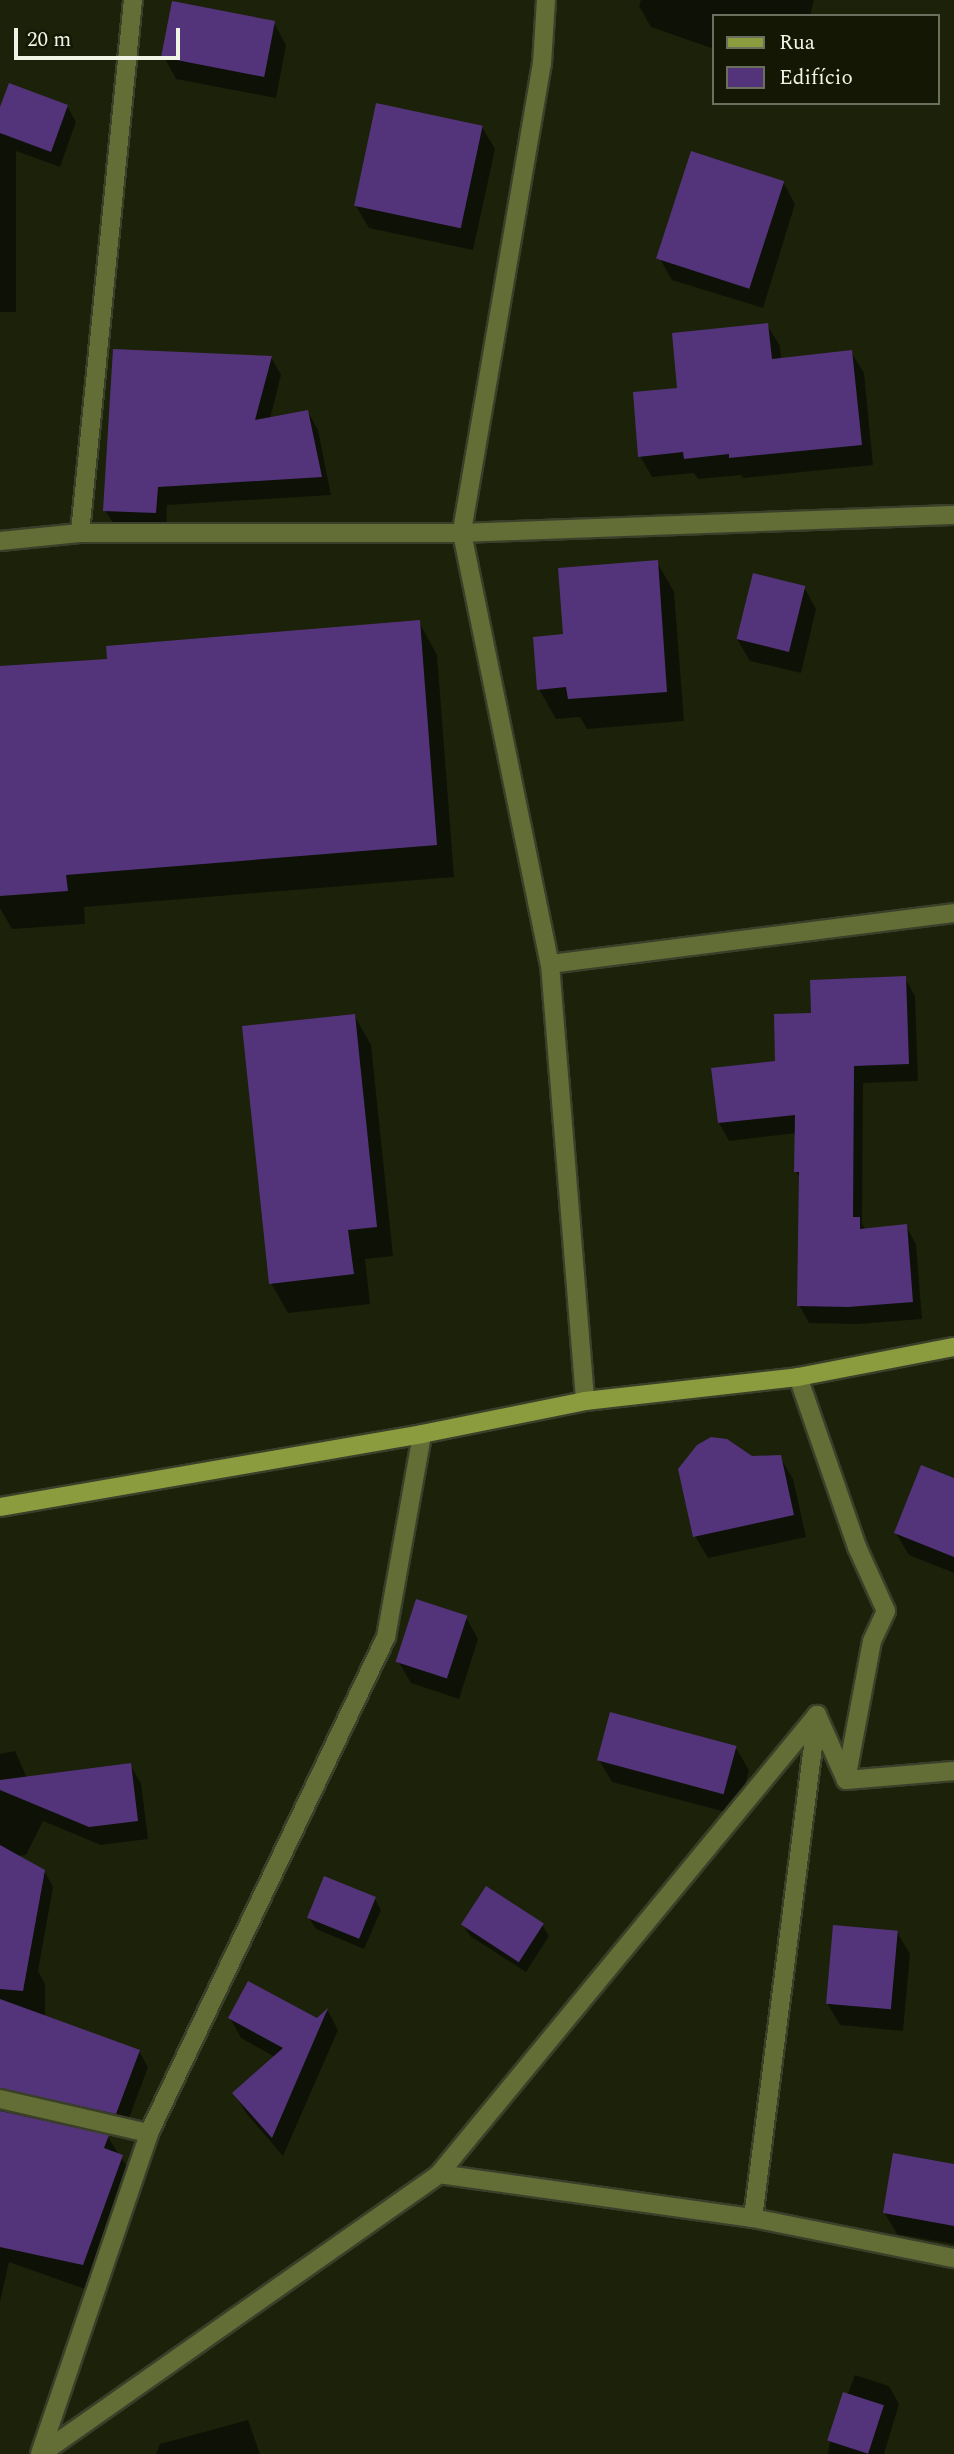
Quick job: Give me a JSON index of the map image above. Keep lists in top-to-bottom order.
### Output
{
  "legend": ["Rua", "Edifício"],
  "scale_bar": "20 m"
}
